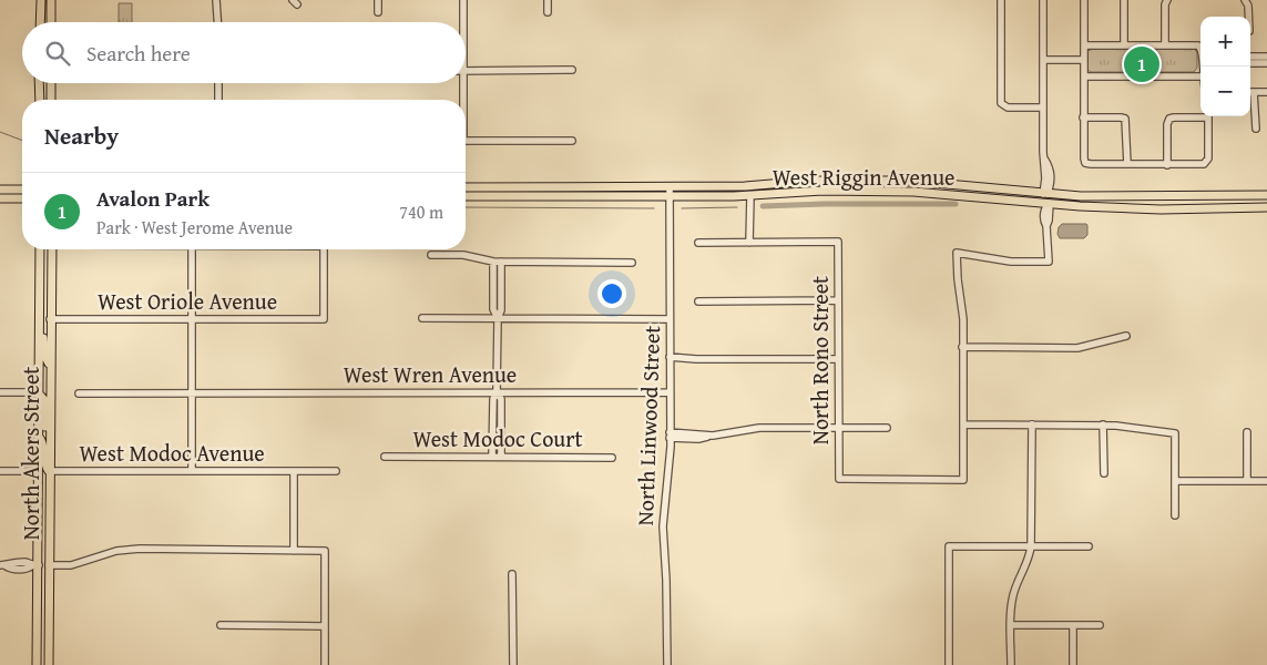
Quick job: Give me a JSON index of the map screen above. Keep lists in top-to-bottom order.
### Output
{
  "streets": {
    "main road": ["West Riggin Avenue", "North Akers Street"],
    "street": [
      "West Oriole Avenue",
      "North Rono Street",
      "West Wren Avenue",
      "North Linwood Street",
      "West Modoc Court",
      "West Modoc Avenue"
    ]
  },
  "crossings": [
    ["West Riggin Avenue", "North Linwood Street"],
    ["West Oriole Avenue", "North Akers Street"],
    ["West Wren Avenue", "North Linwood Street"],
    ["North Akers Street", "West Modoc Avenue"]
  ],
  "page": {
    "map_buttons": ["+", "−"],
    "search": "Search here",
    "pins": "1",
    "heading": "Nearby",
    "list": [
      {
        "mark": "1",
        "name": "Avalon Park",
        "note": "Park · West Jerome Avenue",
        "value": "740 m"
      }
    ]
  }
}
